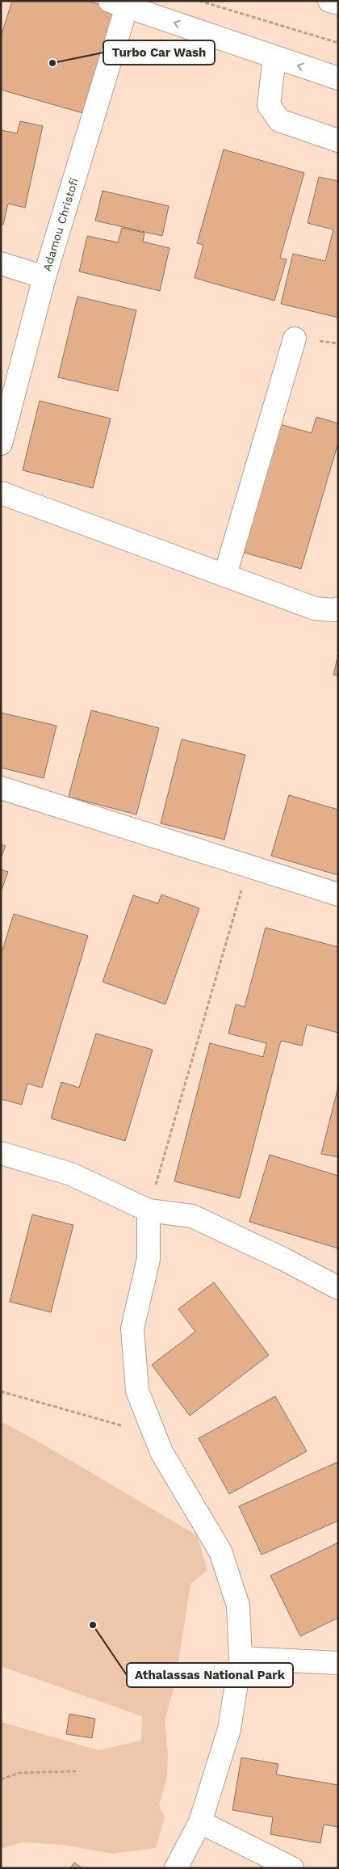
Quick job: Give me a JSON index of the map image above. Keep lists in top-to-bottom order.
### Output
{
  "streets": {
    "street": ["Adamou Christofi"]
  },
  "places": ["Turbo Car Wash", "Athalassas National Park"]
}
